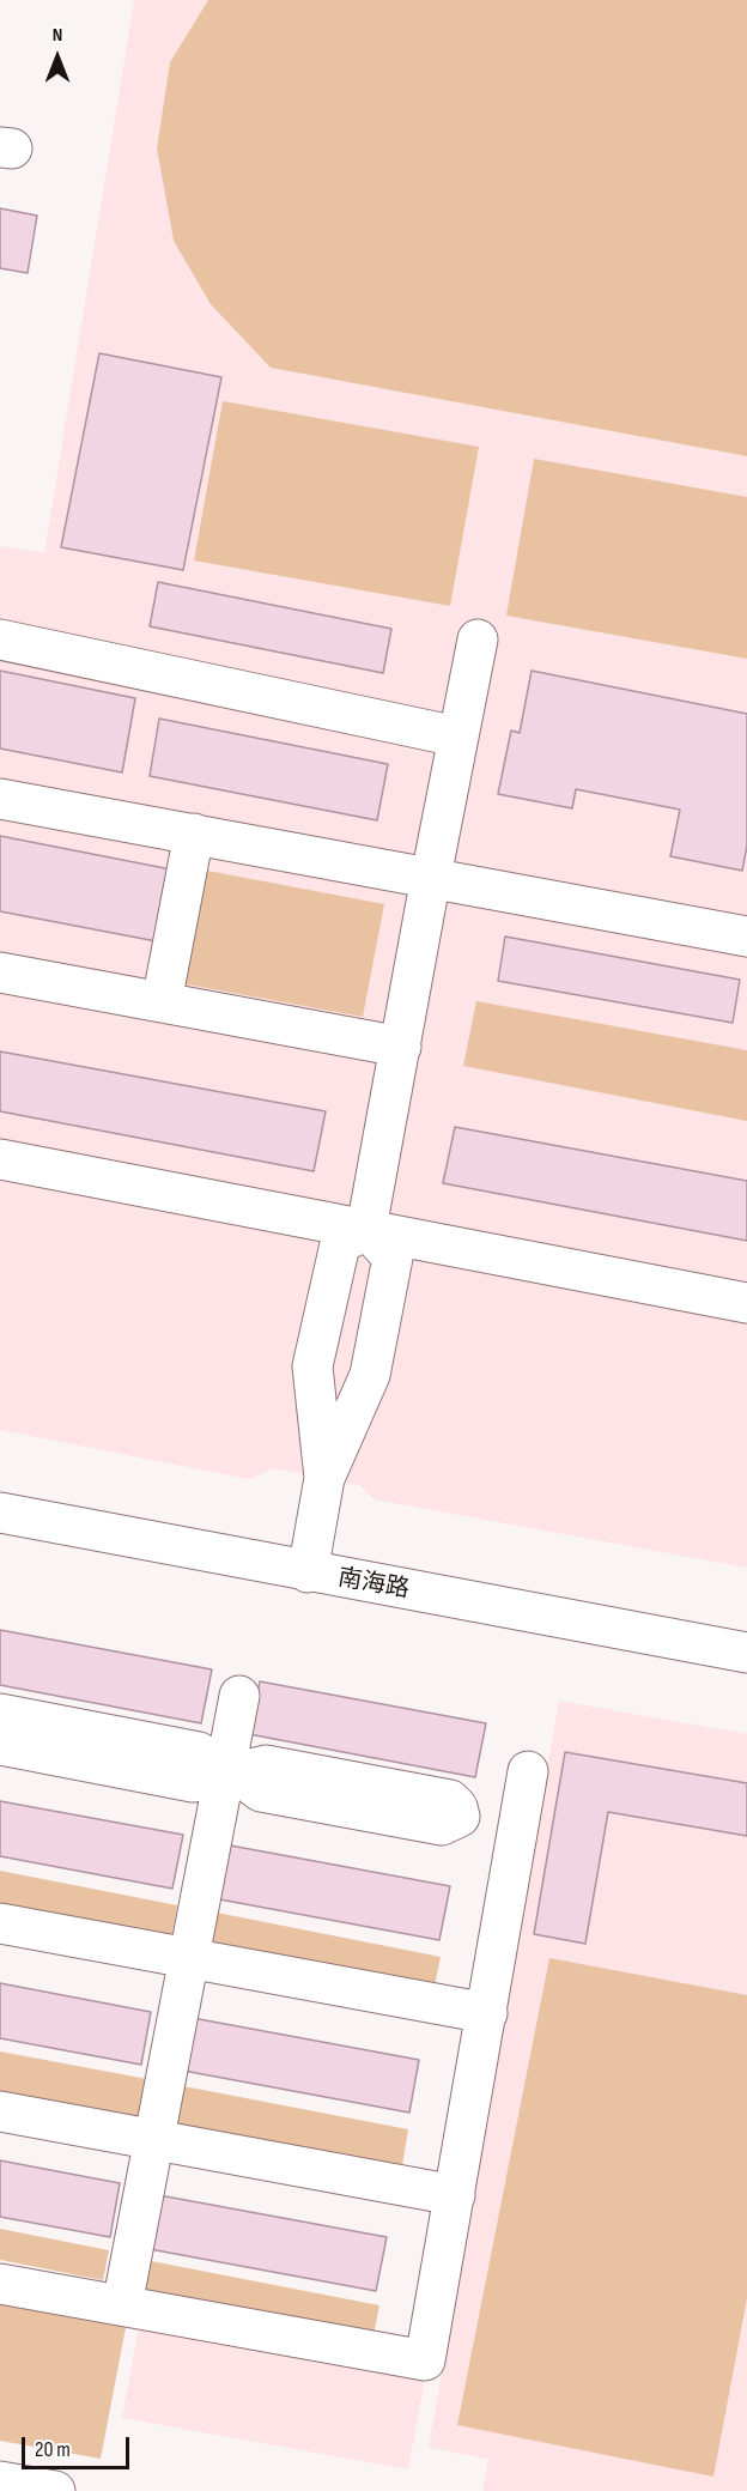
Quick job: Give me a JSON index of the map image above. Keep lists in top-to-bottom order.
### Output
{
  "streets": {
    "street": ["南海路"]
  },
  "scale_bar": "20 m",
  "north": "top"
}
